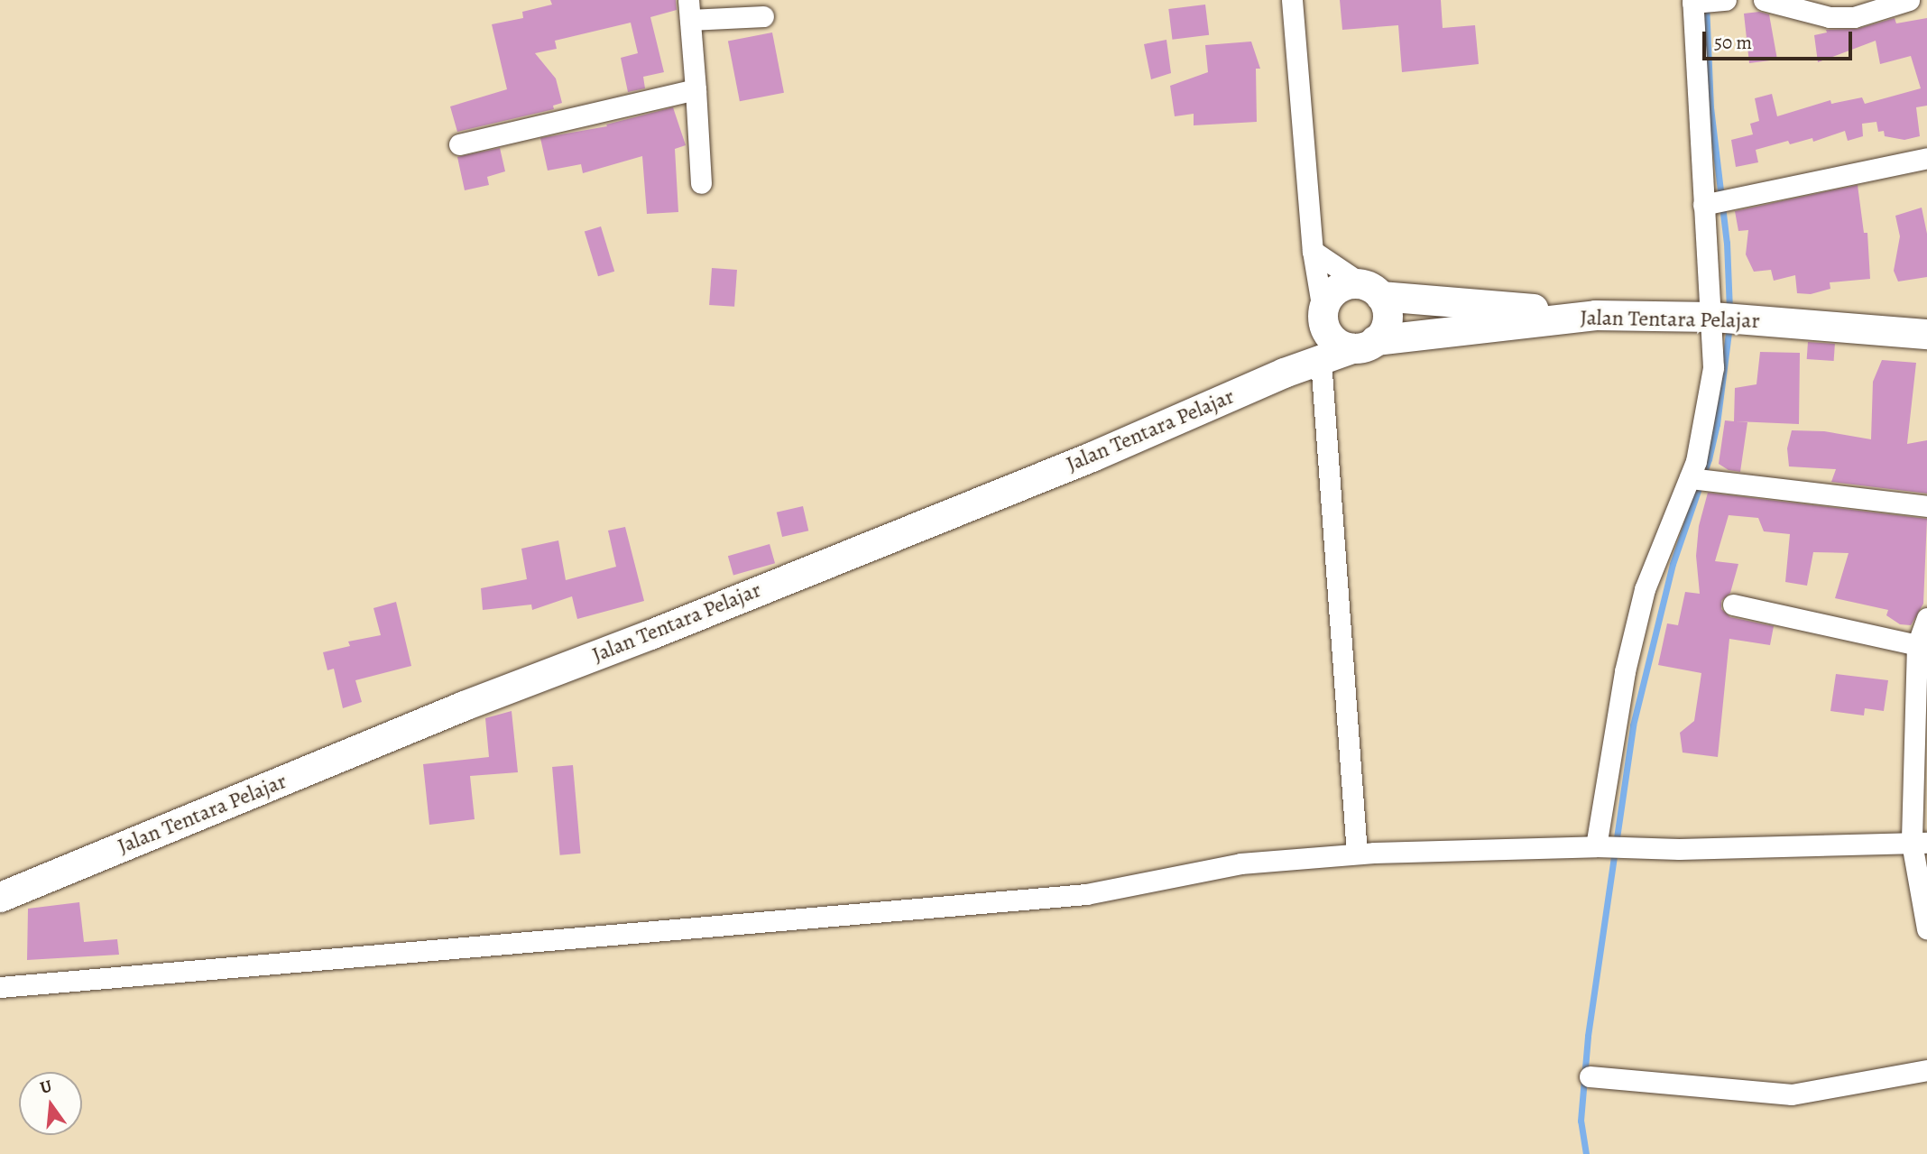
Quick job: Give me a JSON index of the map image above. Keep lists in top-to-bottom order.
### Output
{
  "streets": {
    "highway": ["Jalan Tentara Pelajar"]
  },
  "scale_bar": "50 m",
  "north": "top"
}
